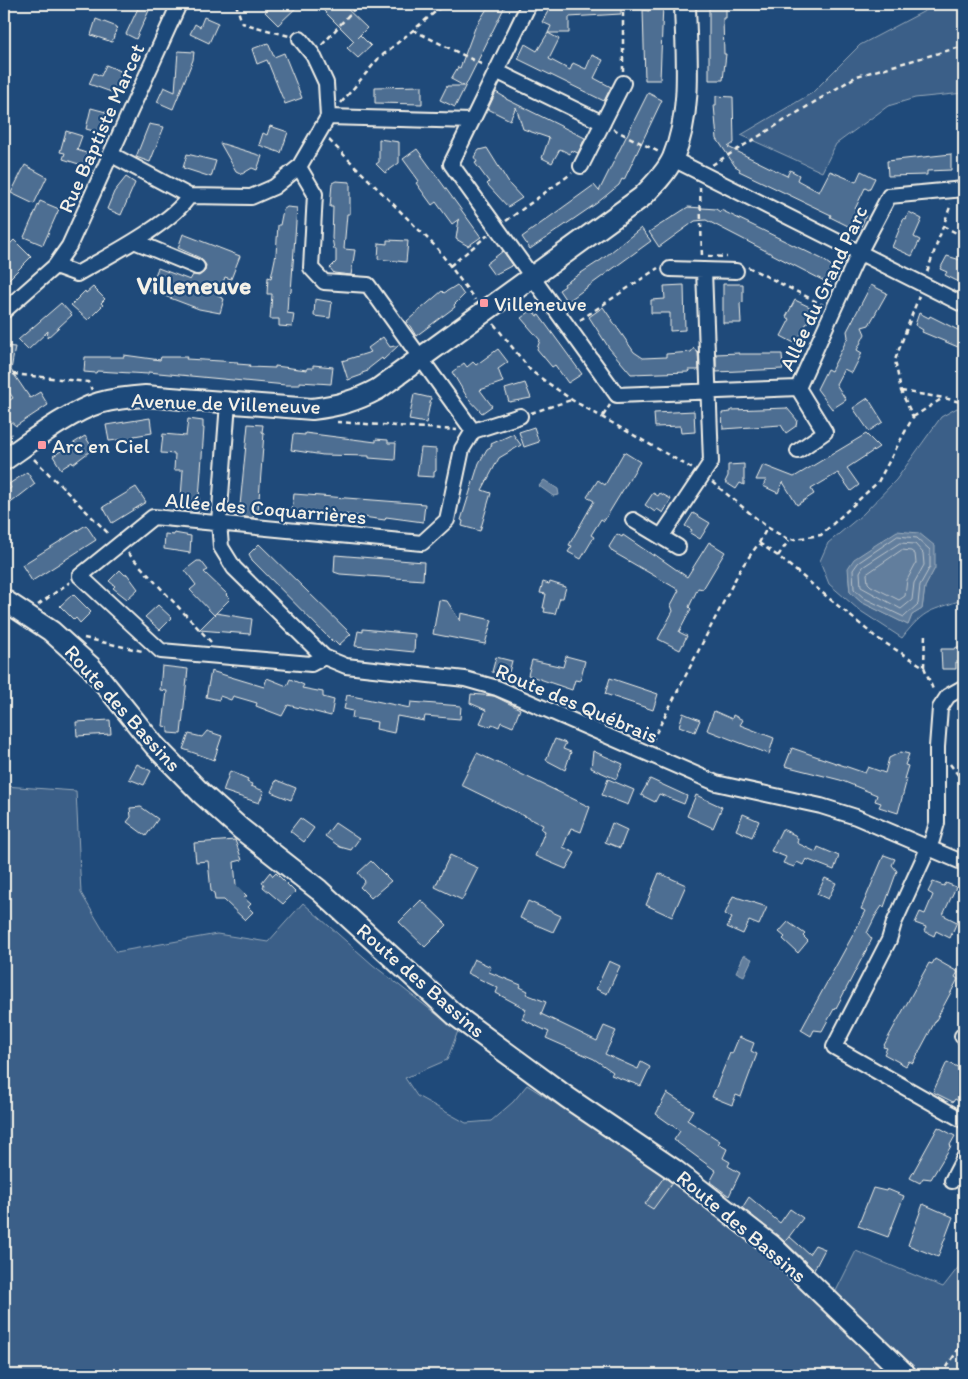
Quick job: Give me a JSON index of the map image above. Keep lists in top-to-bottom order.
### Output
{
  "streets": {
    "main road": ["Avenue de Villeneuve", "Route des Bassins"],
    "street": [
      "Rue Baptiste Marcet",
      "Allée du Grand Parc",
      "Allée des Coquarrières",
      "Route des Québrais"
    ]
  },
  "crossings": [
    ["Allée du Grand Parc", "Avenue de Villeneuve"]
  ],
  "districts": ["Villeneuve"],
  "places": {
    "transit": ["Villeneuve", "Arc en Ciel"]
  }
}
